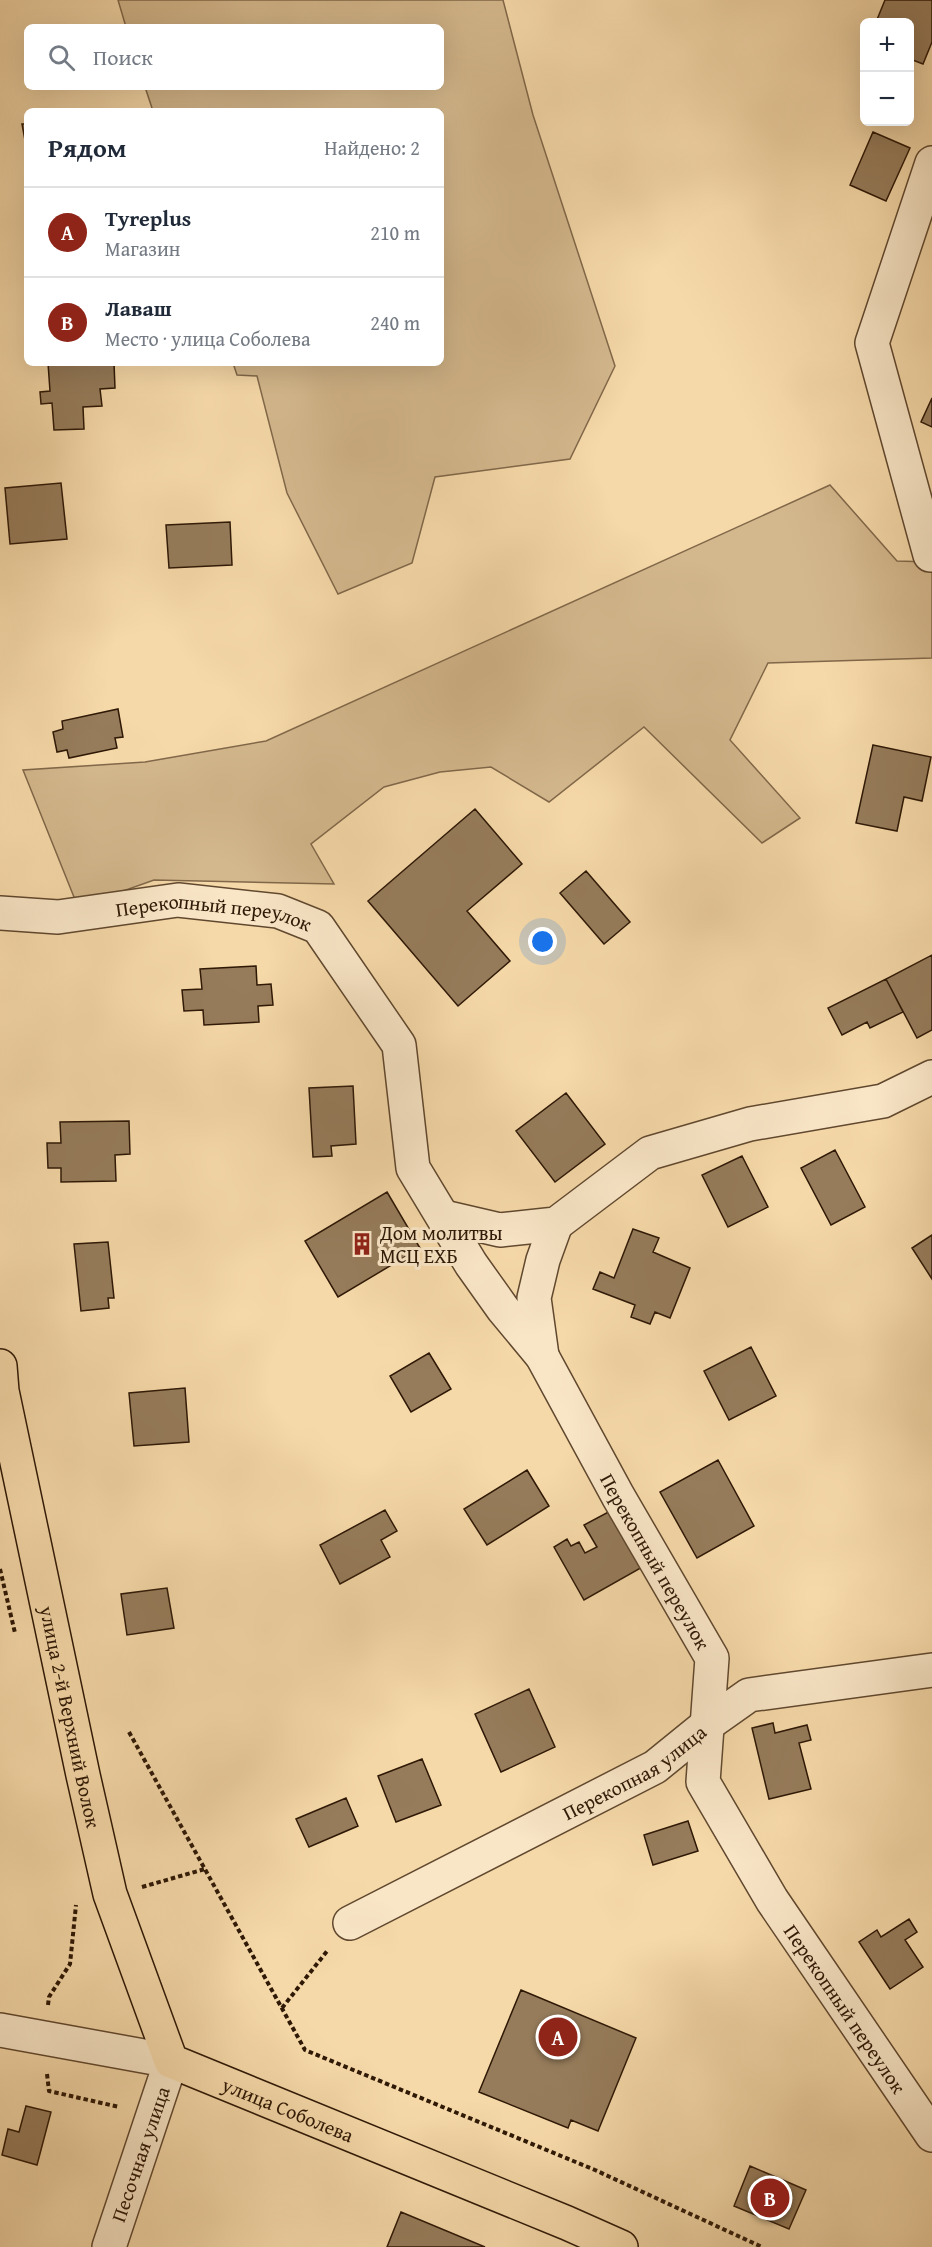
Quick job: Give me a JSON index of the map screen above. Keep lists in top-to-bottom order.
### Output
{
  "streets": {
    "main road": ["улица 2-й Верхний Волок", "улица Соболева"],
    "street": ["Перекопный переулок", "Перекопная улица", "Песочная улица"]
  },
  "crossings": [
    ["Перекопный переулок", "Перекопная улица"],
    ["улица 2-й Верхний Волок", "улица Соболева"],
    ["улица 2-й Верхний Волок", "Песочная улица"],
    ["улица Соболева", "Песочная улица"]
  ],
  "places": {
    "building": ["Дом молитвы МСЦ ЕХБ"]
  },
  "page": {
    "map_buttons": ["+", "−"],
    "search": "Поиск",
    "heading": ["Рядом", "Найдено: 2"],
    "list": [
      {
        "mark": "A",
        "name": "Tyreplus",
        "note": "Магазин",
        "value": "210 m"
      },
      {
        "mark": "B",
        "name": "Лаваш",
        "note": "Место · улица Соболева",
        "value": "240 m"
      }
    ],
    "pins": ["A", "B"]
  }
}
